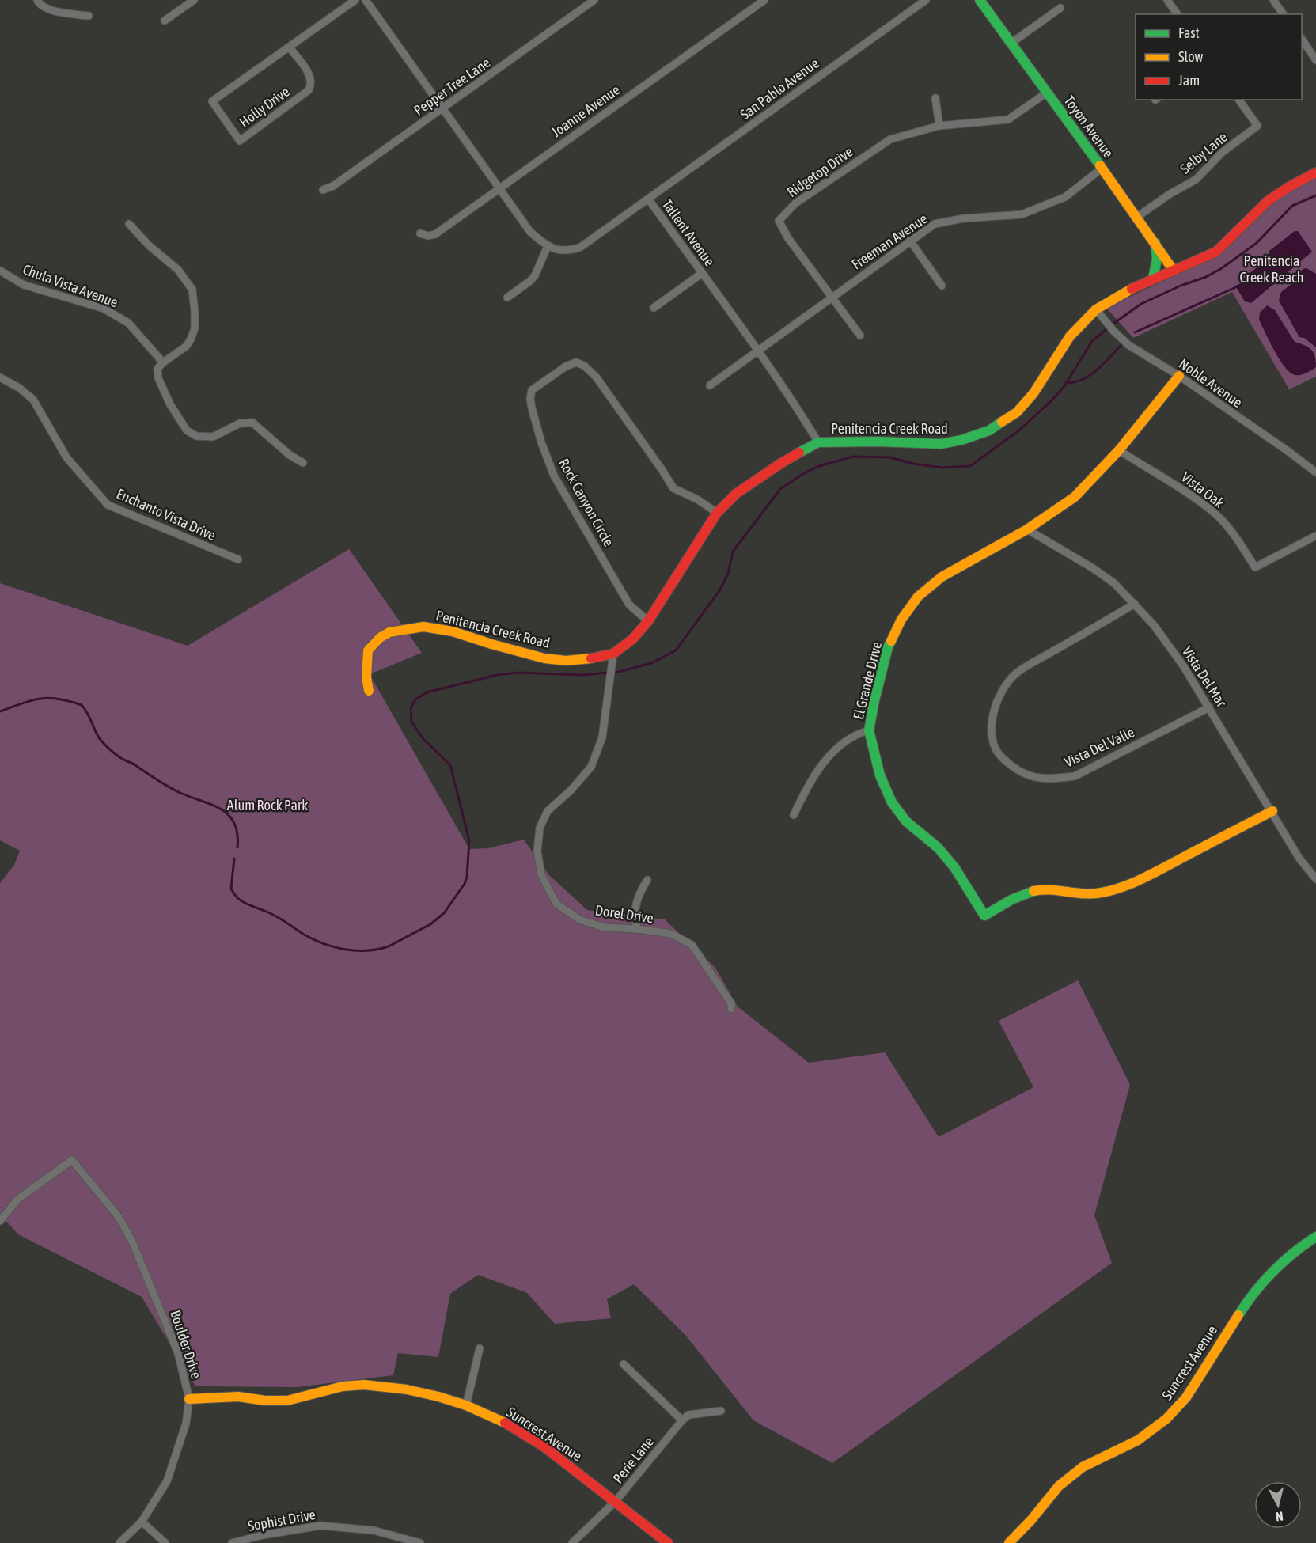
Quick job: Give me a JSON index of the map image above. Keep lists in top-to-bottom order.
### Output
{
  "streets": {
    "street": [
      "Pepper Tree Lane",
      "San Pablo Avenue",
      "Holly Drive",
      "Joanne Avenue",
      "Toyon Avenue",
      "Selby Lane",
      "Ridgetop Drive",
      "Tallent Avenue",
      "Freeman Avenue",
      "Chula Vista Avenue",
      "Noble Avenue",
      "Penitencia Creek Road",
      "Vista Oak",
      "Rock Canyon Circle",
      "Enchanto Vista Drive",
      "Vista Del Mar",
      "El Grande Drive",
      "Vista Del Valle",
      "Dorel Drive",
      "Boulder Drive",
      "Suncrest Avenue",
      "Perie Lane",
      "Sophist Drive"
    ]
  },
  "crossings": [
    ["San Pablo Avenue", "Tallent Avenue"],
    ["Toyon Avenue", "Selby Lane"],
    ["Toyon Avenue", "Ridgetop Drive"],
    ["Toyon Avenue", "Freeman Avenue"],
    ["Toyon Avenue", "Penitencia Creek Road"],
    ["Ridgetop Drive", "Freeman Avenue"],
    ["Tallent Avenue", "Freeman Avenue"],
    ["Tallent Avenue", "Penitencia Creek Road"],
    ["Noble Avenue", "Penitencia Creek Road"],
    ["Noble Avenue", "El Grande Drive"],
    ["Penitencia Creek Road", "Rock Canyon Circle"],
    ["Penitencia Creek Road", "Dorel Drive"],
    ["Vista Oak", "El Grande Drive"],
    ["Vista Del Mar", "El Grande Drive"],
    ["Vista Del Mar", "Vista Del Valle"],
    ["Boulder Drive", "Suncrest Avenue"],
    ["Suncrest Avenue", "Perie Lane"]
  ],
  "parks": ["Penitencia Creek Reach", "Alum Rock Park"],
  "legend": ["Fast", "Slow", "Jam"],
  "north": "bottom"
}
